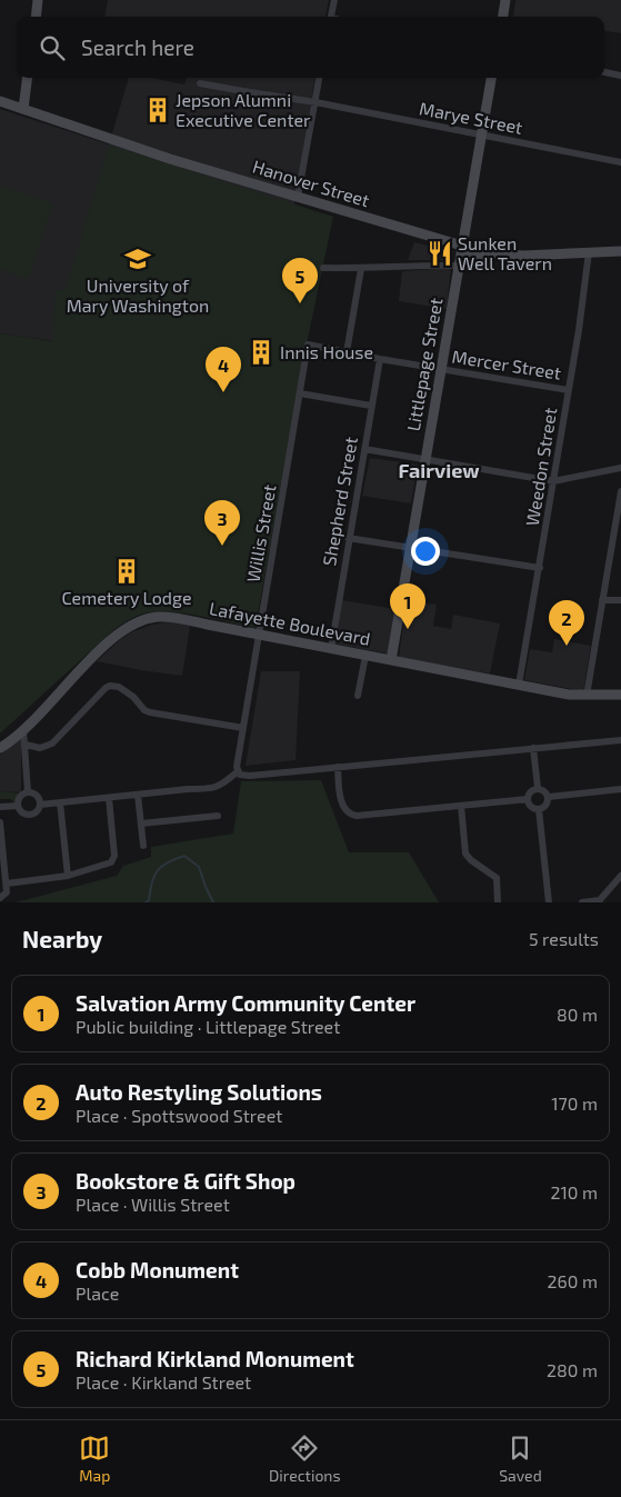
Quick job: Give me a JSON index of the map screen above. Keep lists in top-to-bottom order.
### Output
{
  "streets": {
    "street": [
      "Marye Street",
      "Hanover Street",
      "Littlepage Street",
      "Mercer Street",
      "Weedon Street",
      "Shepherd Street",
      "Willis Street",
      "Lafayette Boulevard"
    ]
  },
  "crossings": [
    ["Marye Street", "Littlepage Street"],
    ["Hanover Street", "Littlepage Street"],
    ["Hanover Street", "Weedon Street"],
    ["Littlepage Street", "Mercer Street"],
    ["Littlepage Street", "Lafayette Boulevard"],
    ["Mercer Street", "Weedon Street"],
    ["Mercer Street", "Shepherd Street"],
    ["Mercer Street", "Willis Street"],
    ["Weedon Street", "Lafayette Boulevard"],
    ["Shepherd Street", "Lafayette Boulevard"],
    ["Willis Street", "Lafayette Boulevard"]
  ],
  "districts": ["Fairview"],
  "places": {
    "building": ["Jepson Alumni Executive Center", "Innis House", "Cemetery Lodge"],
    "restaurant": ["Sunken Well Tavern"],
    "school or university": ["University of Mary Washington"]
  },
  "page": {
    "search": "Search here",
    "pins": [
      "5",
      "4",
      "3",
      "1",
      "2"
    ],
    "heading": ["Nearby", "5 results"],
    "list": [
      {
        "mark": "1",
        "name": "Salvation Army Community Center",
        "note": "Public building · Littlepage Street",
        "value": "80 m"
      },
      {
        "mark": "2",
        "name": "Auto Restyling Solutions",
        "note": "Place · Spottswood Street",
        "value": "170 m"
      },
      {
        "mark": "3",
        "name": "Bookstore & Gift Shop",
        "note": "Place · Willis Street",
        "value": "210 m"
      },
      {
        "mark": "4",
        "name": "Cobb Monument",
        "note": "Place",
        "value": "260 m"
      },
      {
        "mark": "5",
        "name": "Richard Kirkland Monument",
        "note": "Place · Kirkland Street",
        "value": "280 m"
      }
    ],
    "nav": ["Map", "Directions", "Saved"]
  }
}
